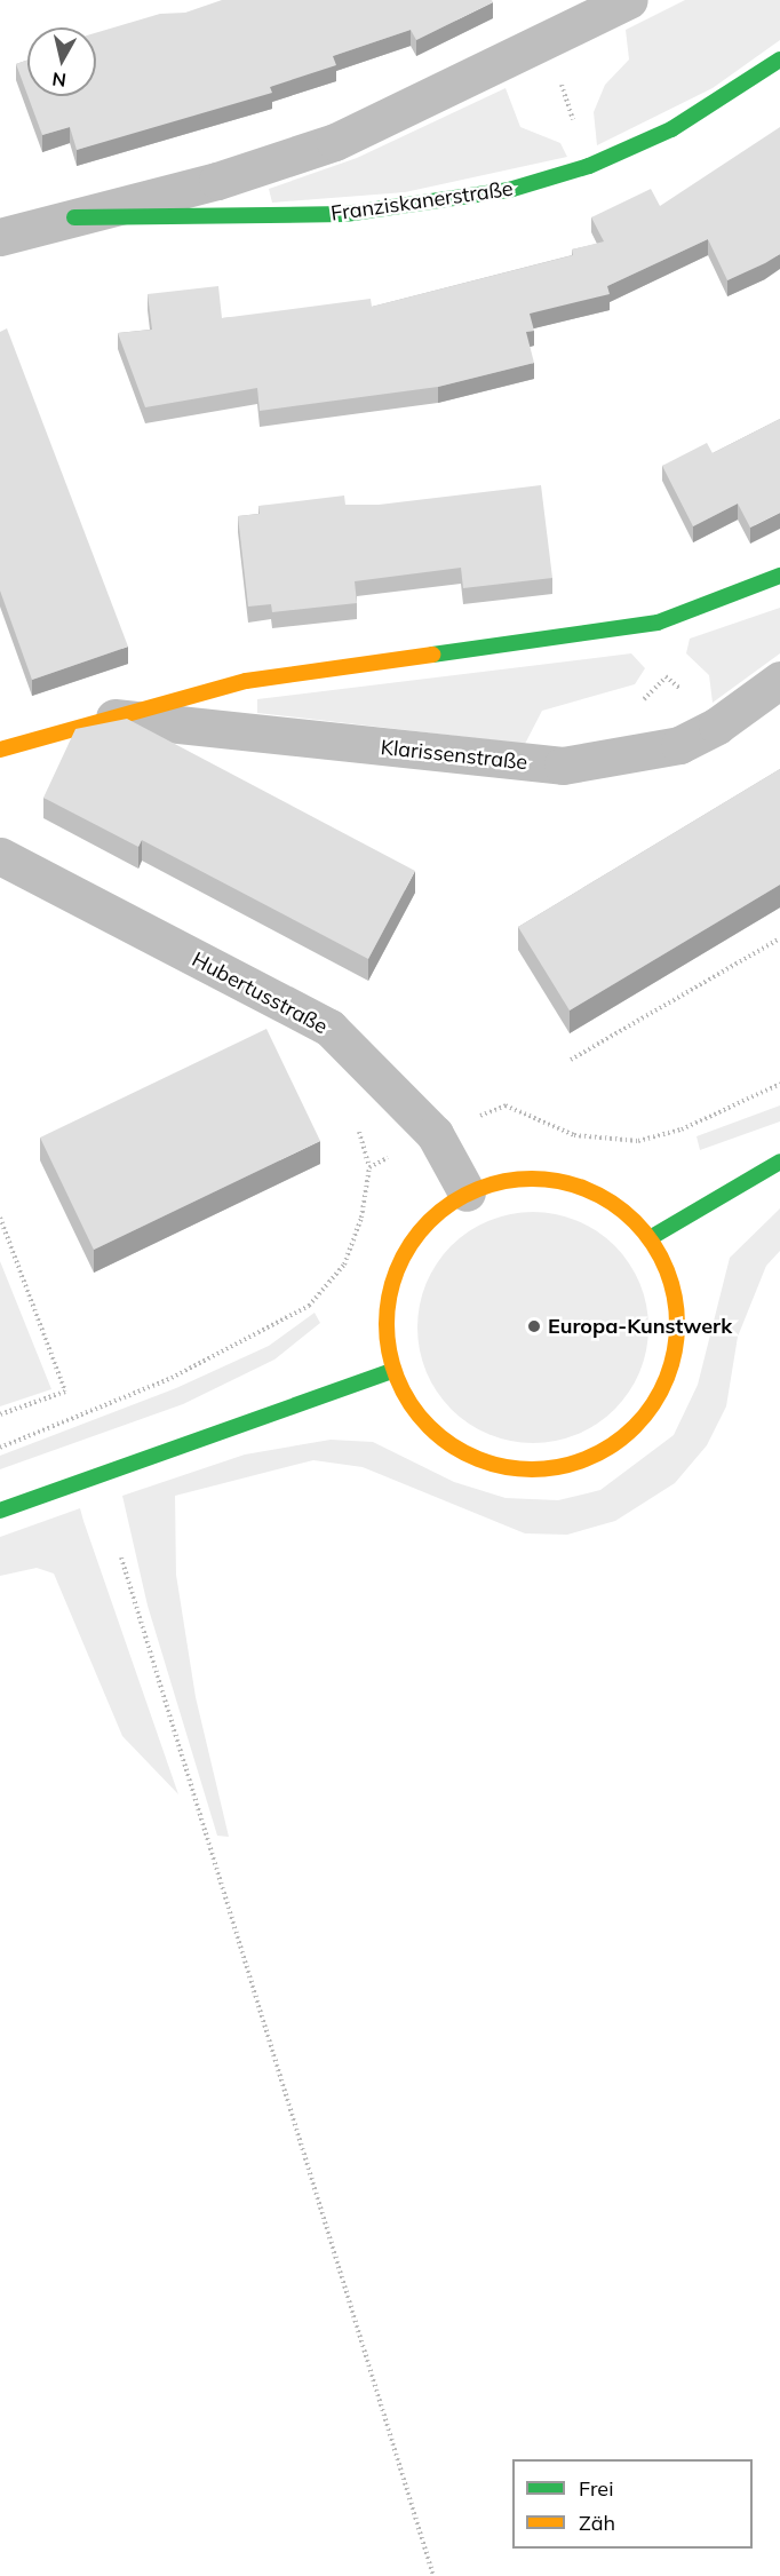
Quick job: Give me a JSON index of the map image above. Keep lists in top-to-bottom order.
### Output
{
  "streets": {
    "street": ["Franziskanerstraße", "Klarissenstraße", "Hubertusstraße"]
  },
  "places": ["Europa-Kunstwerk"],
  "legend": ["Frei", "Zäh"],
  "north": "bottom"
}
